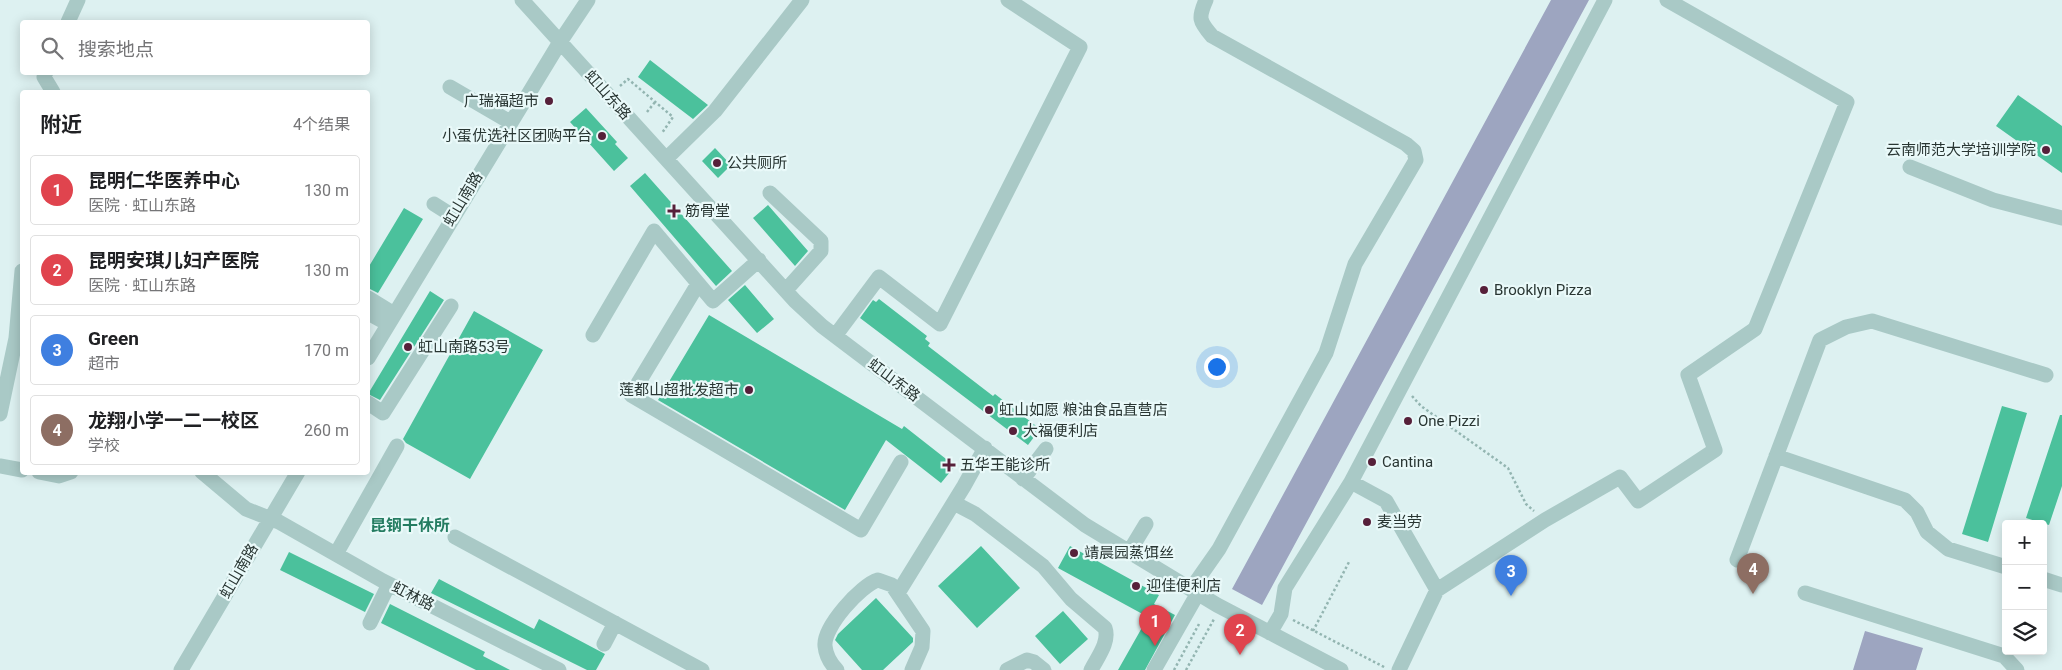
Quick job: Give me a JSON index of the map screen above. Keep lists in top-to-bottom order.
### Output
{
  "streets": {
    "street": ["虹山东路", "虹山南路", "虹林路"]
  },
  "crossings": [
    ["虹山东路", "虹山南路"],
    ["虹山南路", "虹林路"]
  ],
  "districts": ["昆钢干休所"],
  "places": {
    "other": [
      "广瑞福超市",
      "小蛋优选社区团购平台",
      "云南师范大学培训学院",
      "公共厕所",
      "Brooklyn Pizza",
      "虹山南路53号",
      "莲都山超批发超市",
      "虹山如愿 粮油食品直营店",
      "One Pizzi",
      "大福便利店",
      "Cantina",
      "麦当劳",
      "靖晨园蒸饵丝",
      "迎佳便利店"
    ],
    "health": ["筋骨堂", "五华王能诊所"]
  },
  "page": {
    "search": "搜索地点",
    "heading": ["附近", "4个结果"],
    "list": [
      {
        "mark": "1",
        "name": "昆明仁华医养中心",
        "note": "医院 · 虹山东路",
        "value": "130 m"
      },
      {
        "mark": "2",
        "name": "昆明安琪儿妇产医院",
        "note": "医院 · 虹山东路",
        "value": "130 m"
      },
      {
        "mark": "3",
        "name": "Green",
        "note": "超市",
        "value": "170 m"
      },
      {
        "mark": "4",
        "name": "龙翔小学一二一校区",
        "note": "学校",
        "value": "260 m"
      }
    ],
    "map_buttons": ["+", "−"],
    "pins": [
      "4",
      "3",
      "1",
      "2"
    ]
  }
}
